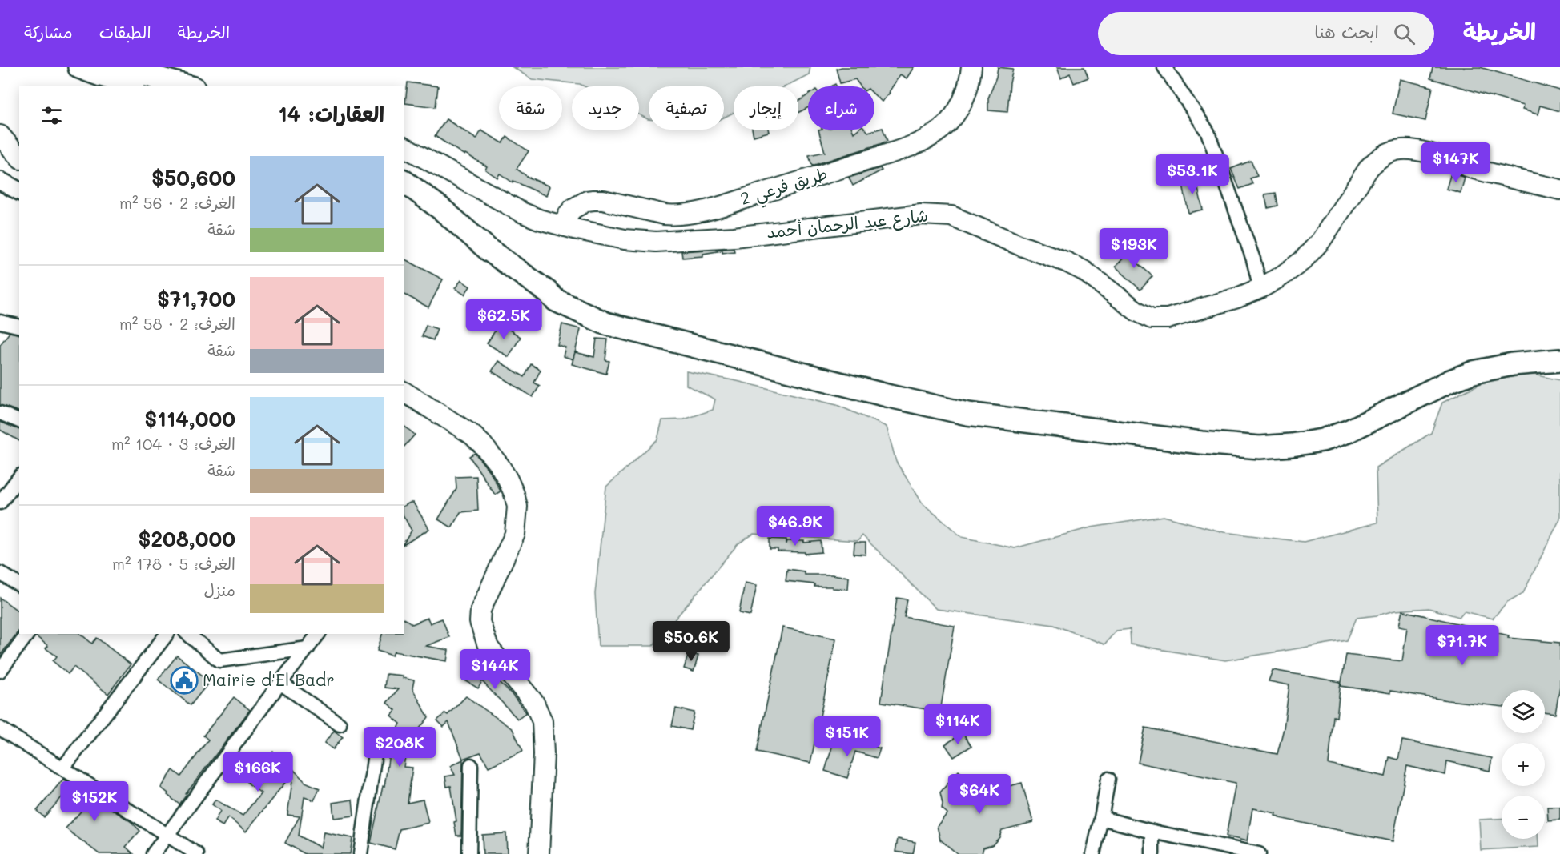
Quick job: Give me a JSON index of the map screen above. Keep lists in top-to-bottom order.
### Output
{
  "streets": {
    "main road": ["طريق فرعي 2", "شارع عبد الرحمان أحمد"]
  },
  "crossings": [
    ["طريق فرعي 2", "شارع عبد الرحمان أحمد"]
  ],
  "places": {
    "public building": ["Mairie d'El Badr"]
  },
  "page": {
    "header": "الخريطة",
    "search": "ابحث هنا",
    "nav": ["الخريطة", "الطبقات", "مشاركة"],
    "chip": [
      "شراء",
      "إيجار",
      "تصفية",
      "جديد",
      "شقة"
    ],
    "heading": "العقارات: 14",
    "price": [
      "$147K",
      "$53.1K",
      "$193K",
      "$62.5K",
      "$46.9K",
      "$50.6K",
      "$71.7K",
      "$144K",
      "$114K",
      "$151K",
      "$208K",
      "$166K",
      "$64K",
      "$152K"
    ],
    "list": [
      {
        "name": "$50,600",
        "note": "الغرف: 2 · 56 m² · شقة"
      },
      {
        "name": "$71,700",
        "note": "الغرف: 2 · 58 m² · شقة"
      },
      {
        "name": "$114,000",
        "note": "الغرف: 3 · 104 m² · شقة"
      },
      {
        "name": "$208,000",
        "note": "الغرف: 5 · 178 m² · منزل"
      }
    ],
    "map_buttons": ["+", "−"]
  }
}
